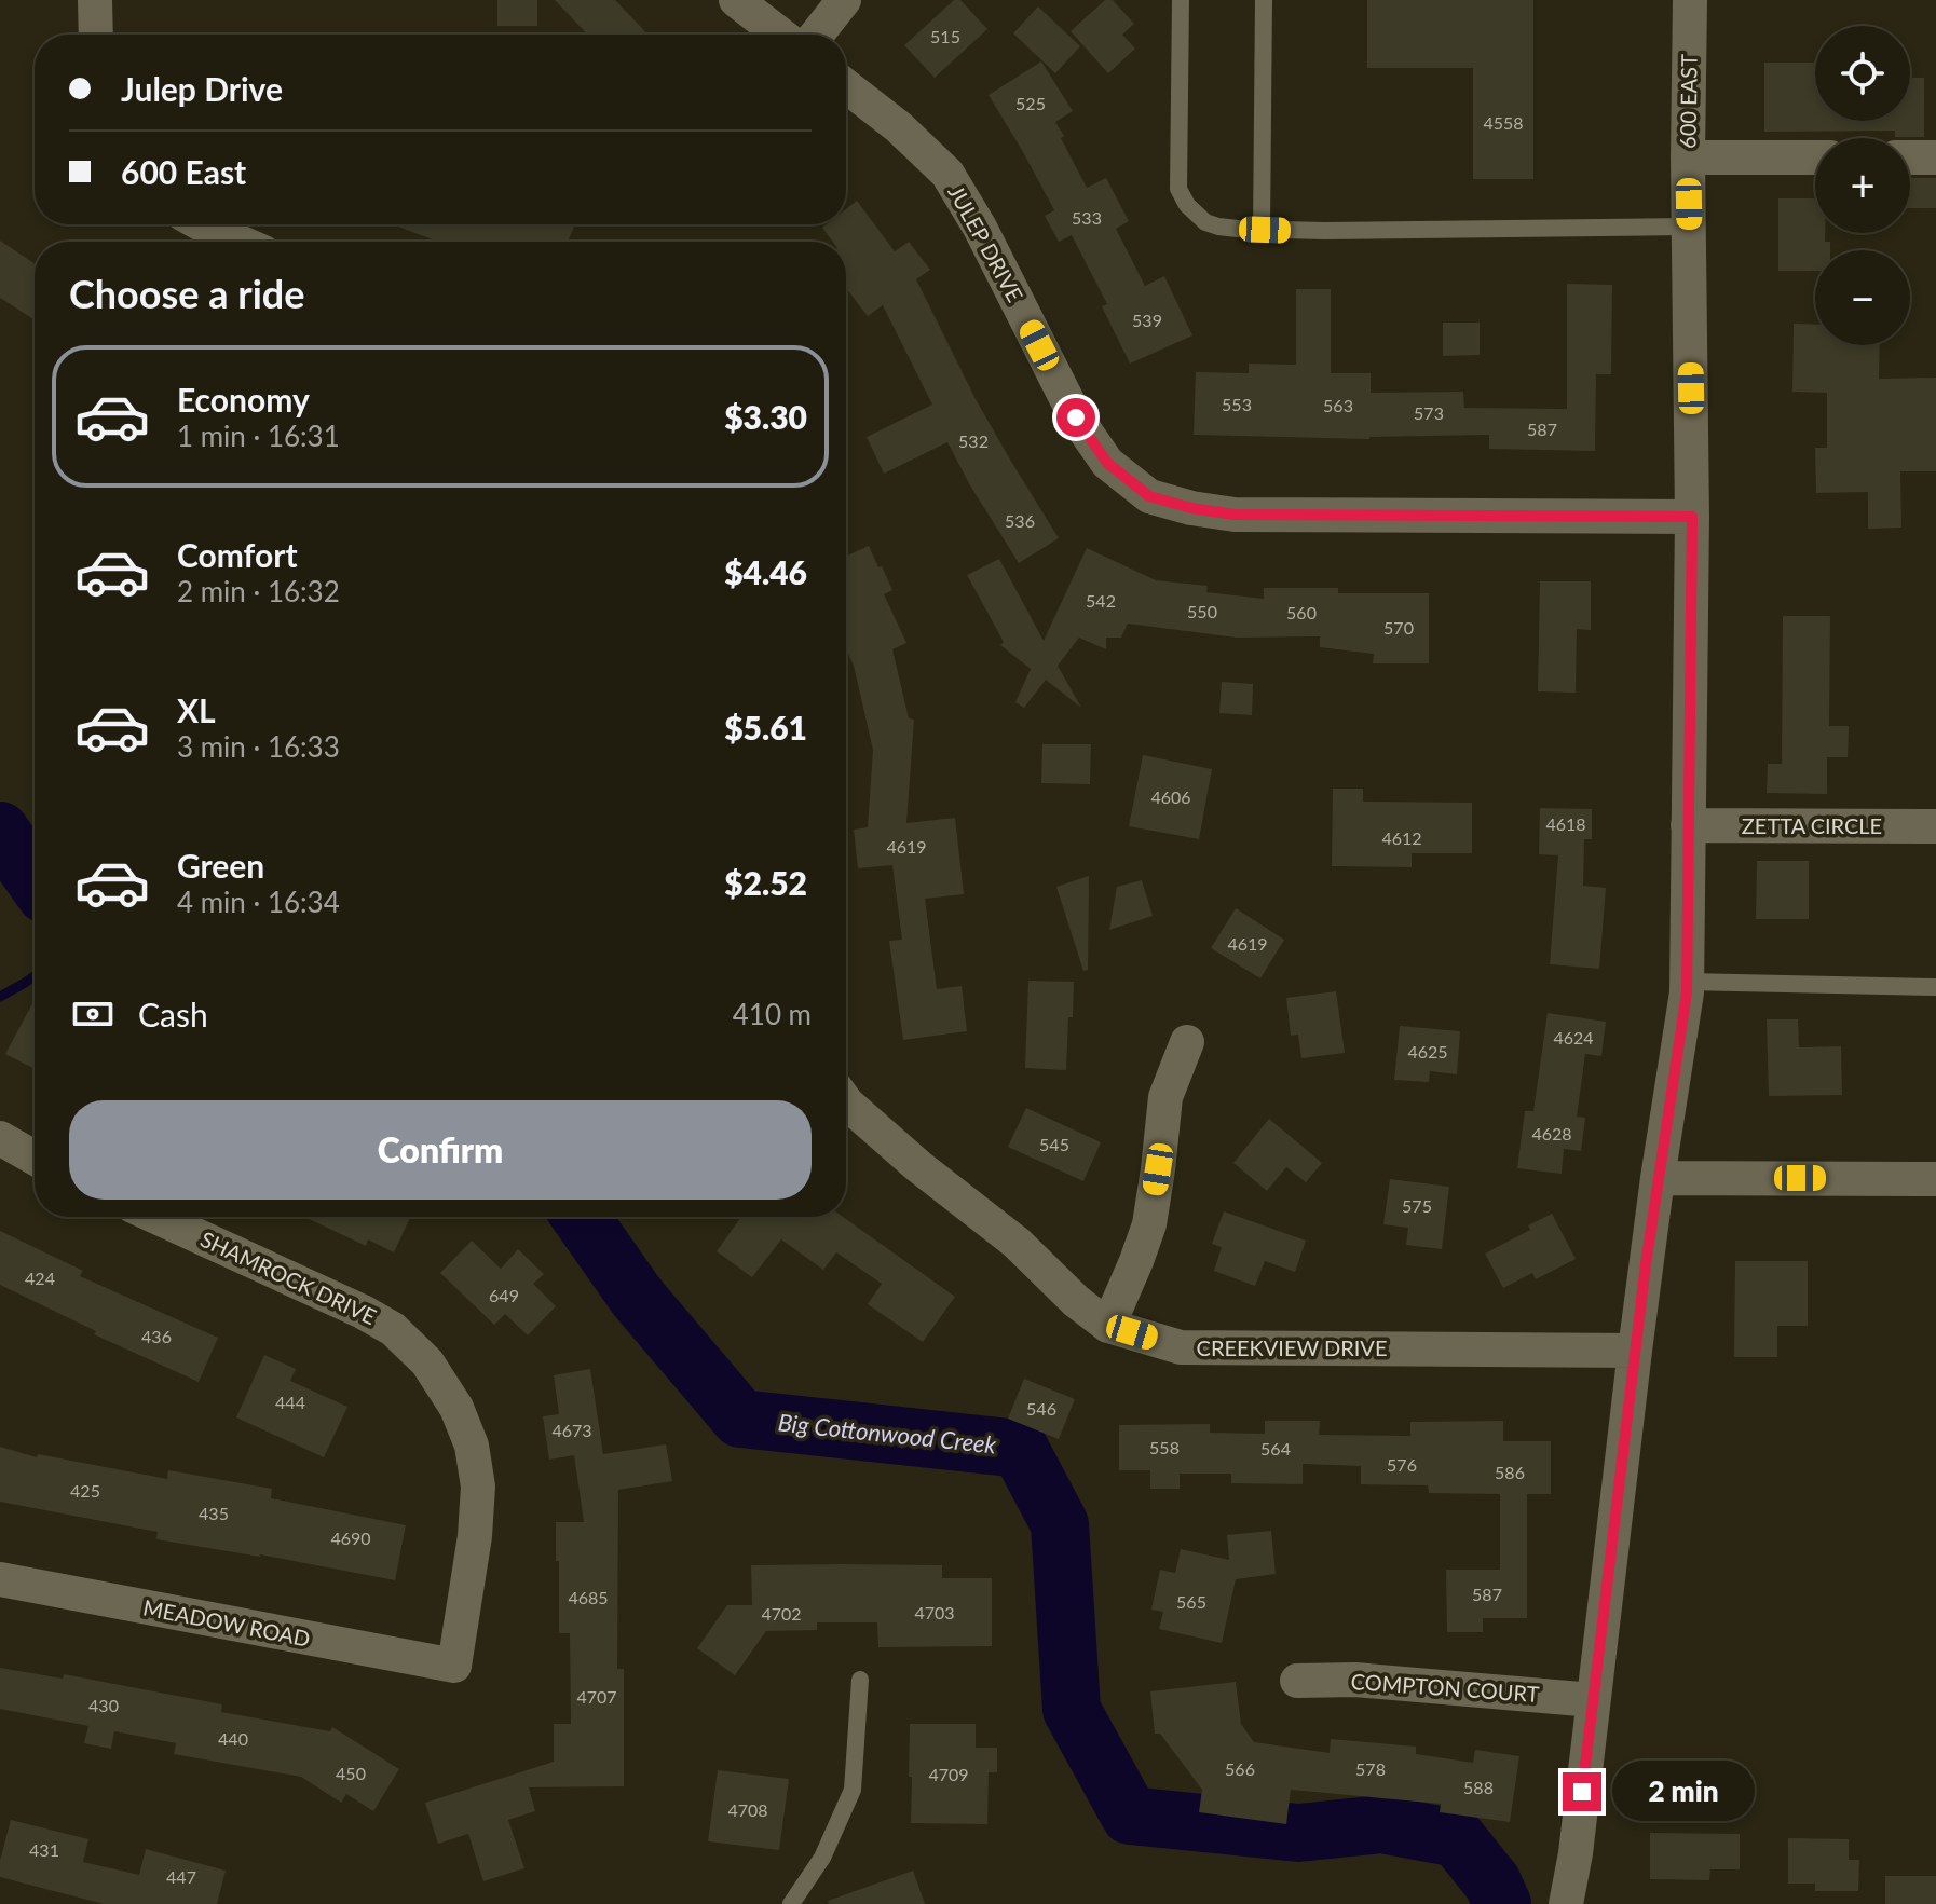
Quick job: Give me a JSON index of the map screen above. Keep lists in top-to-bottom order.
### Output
{
  "streets": {
    "street": [
      "600 EAST",
      "JULEP DRIVE",
      "ZETTA CIRCLE",
      "SHAMROCK DRIVE",
      "CREEKVIEW DRIVE",
      "MEADOW ROAD",
      "COMPTON COURT"
    ]
  },
  "crossings": [
    ["600 EAST", "JULEP DRIVE"],
    ["600 EAST", "ZETTA CIRCLE"],
    ["600 EAST", "CREEKVIEW DRIVE"],
    ["600 EAST", "COMPTON COURT"],
    ["SHAMROCK DRIVE", "MEADOW ROAD"]
  ],
  "water": ["Big Cottonwood Creek"],
  "house_numbers": [
    "515",
    "525",
    "4558",
    "533",
    "539",
    "553",
    "563",
    "573",
    "587",
    "532",
    "536",
    "542",
    "550",
    "560",
    "570",
    "4606",
    "4618",
    "4612",
    "4619",
    "4619",
    "4624",
    "4625",
    "4628",
    "545",
    "575",
    "424",
    "649",
    "436",
    "444",
    "546",
    "4673",
    "558",
    "564",
    "576",
    "586",
    "425",
    "435",
    "4690",
    "587",
    "4685",
    "565",
    "4703",
    "4702",
    "4707",
    "430",
    "440",
    "566",
    "578",
    "450",
    "4709",
    "588",
    "4708",
    "431",
    "447"
  ],
  "page": {
    "map_buttons": ["+", "−"],
    "banner": ["Julep Drive", "600 East"],
    "heading": "Choose a ride",
    "list": [
      {
        "name": "Economy",
        "note": "1 min · 16:31",
        "value": "$3.30"
      },
      {
        "name": "Comfort",
        "note": "2 min · 16:32",
        "value": "$4.46"
      },
      {
        "name": "XL",
        "note": "3 min · 16:33",
        "value": "$5.61"
      },
      {
        "name": "Green",
        "note": "4 min · 16:34",
        "value": "$2.52"
      }
    ],
    "pay": ["Cash", "410 m"],
    "buttons": "Confirm",
    "bubble": "2 min"
  }
}
